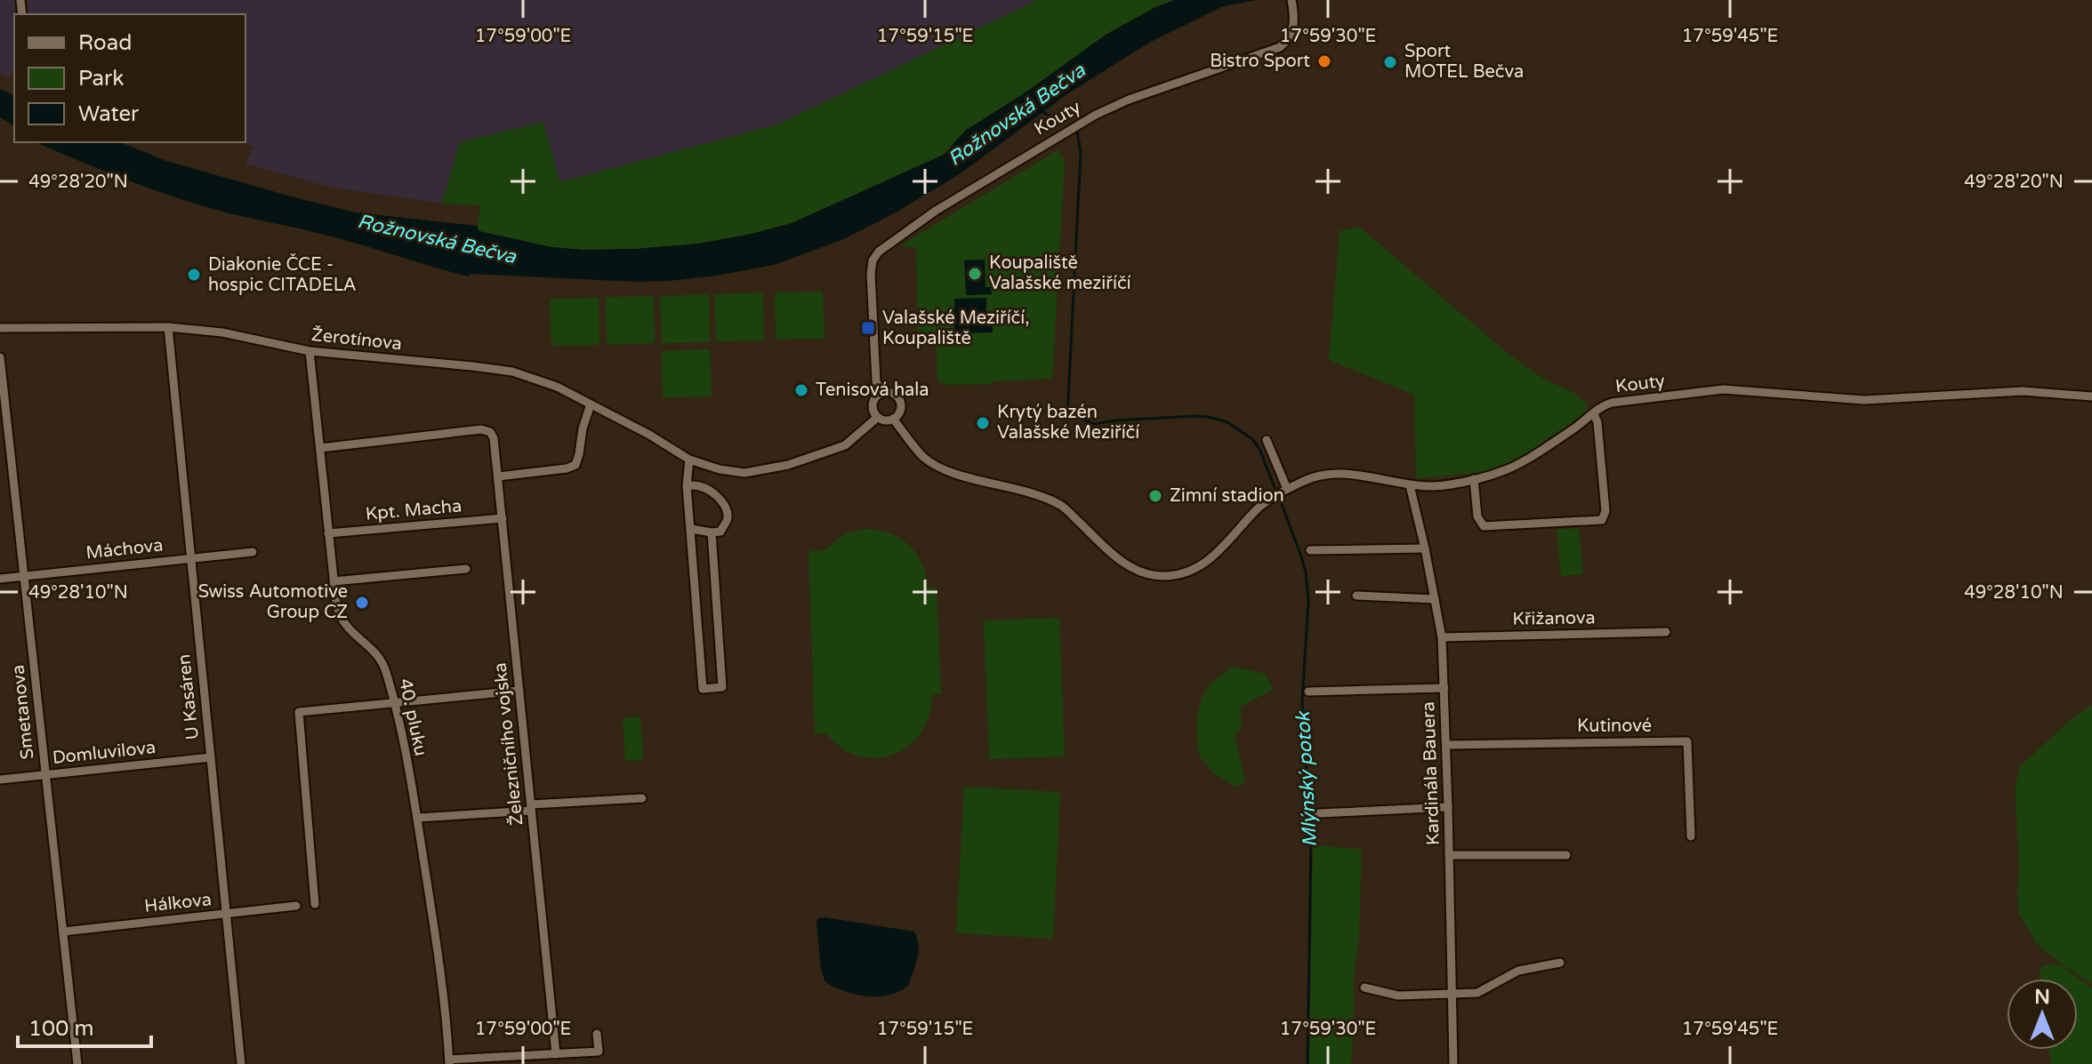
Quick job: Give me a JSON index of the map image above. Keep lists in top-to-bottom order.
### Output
{
  "streets": {
    "street": [
      "Kouty",
      "Žerotínova",
      "Kpt. Macha",
      "Máchova",
      "Křižanova",
      "U Kasáren",
      "Smetanova",
      "40. pluku",
      "Kutinové",
      "Železničního vojska",
      "Domluvilova",
      "Kardinála Bauera",
      "Hálkova"
    ]
  },
  "crossings": [
    ["Kouty", "Žerotínova"],
    ["Kouty", "Kardinála Bauera"],
    ["Žerotínova", "U Kasáren"],
    ["Žerotínova", "40. pluku"],
    ["Kpt. Macha", "40. pluku"],
    ["Kpt. Macha", "Železničního vojska"],
    ["Máchova", "U Kasáren"],
    ["Máchova", "Smetanova"],
    ["Křižanova", "Kardinála Bauera"],
    ["U Kasáren", "Domluvilova"],
    ["U Kasáren", "Hálkova"],
    ["Smetanova", "Domluvilova"],
    ["Smetanova", "Hálkova"],
    ["40. pluku", "Železničního vojska"],
    ["Kutinové", "Kardinála Bauera"]
  ],
  "water": ["Rožnovská Bečva", "Mlýnský potok"],
  "places": {
    "other": [
      "Bistro Sport",
      "Sport MOTEL Bečva",
      "Koupaliště Valašské meziříčí",
      "Diakonie ČCE - hospic CITADELA",
      "Tenisová hala",
      "Krytý bazén Valašské Meziříčí",
      "Zimní stadion",
      "Swiss Automotive Group CZ"
    ],
    "transit": ["Valašské Meziříčí, Koupaliště"]
  },
  "legend": ["Road", "Park", "Water"],
  "scale_bar": "100 m",
  "north": "top",
  "coordinates": [
    "17°59'00\"E",
    "17°59'15\"E",
    "17°59'30\"E",
    "17°59'45\"E",
    "49°28'20\"N",
    "49°28'10\"N"
  ]
}
